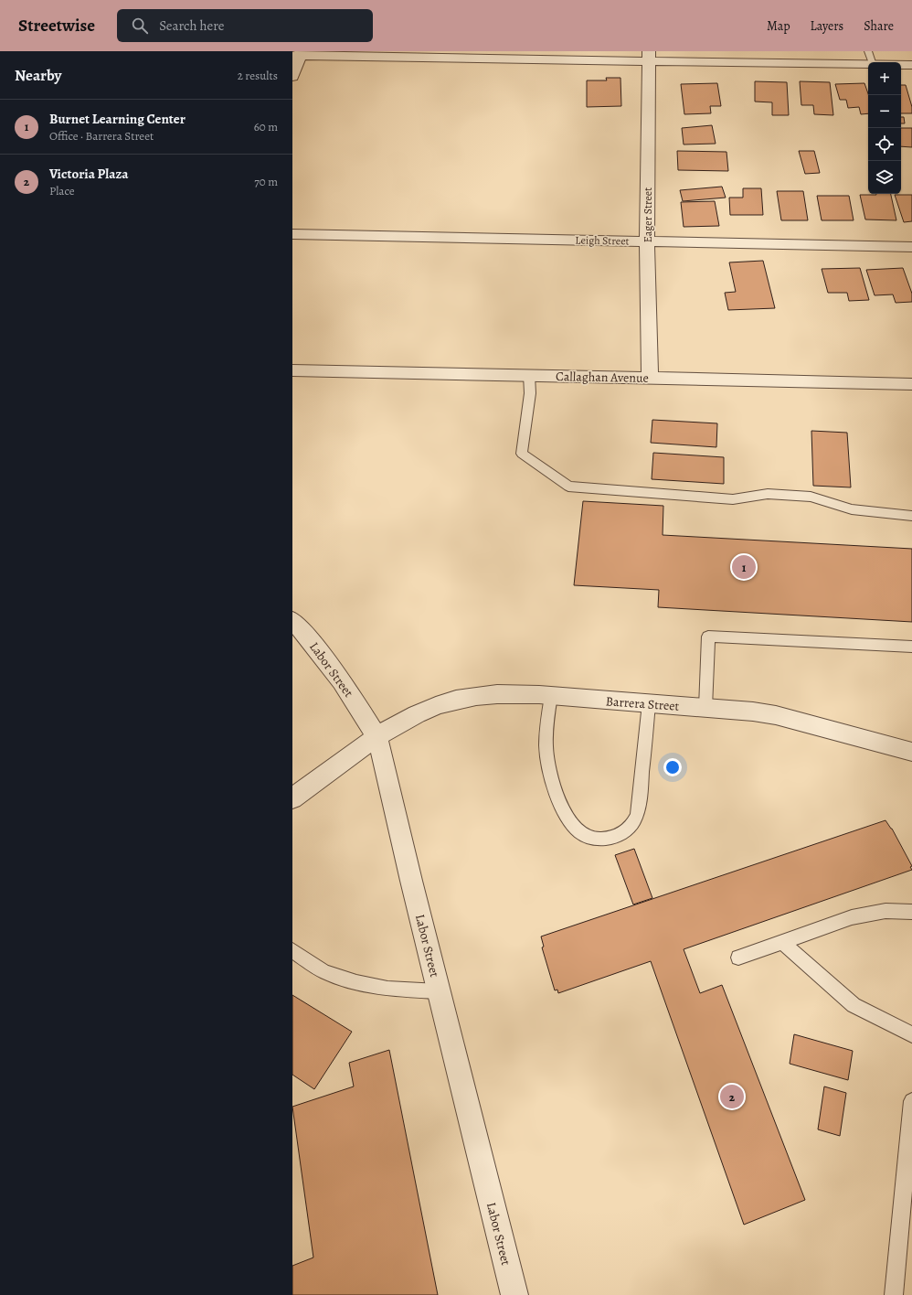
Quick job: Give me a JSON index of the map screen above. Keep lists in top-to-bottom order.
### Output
{
  "streets": {
    "street": [
      "Eager Street",
      "Leigh Street",
      "Callaghan Avenue",
      "Labor Street",
      "Barrera Street"
    ]
  },
  "crossings": [
    ["Eager Street", "Leigh Street"],
    ["Eager Street", "Callaghan Avenue"],
    ["Labor Street", "Barrera Street"]
  ],
  "page": {
    "header": "Streetwise",
    "search": "Search here",
    "nav": ["Map", "Layers", "Share"],
    "heading": ["Nearby", "2 results"],
    "map_buttons": ["+", "−"],
    "list": [
      {
        "mark": "1",
        "name": "Burnet Learning Center",
        "note": "Office · Barrera Street",
        "value": "60 m"
      },
      {
        "mark": "2",
        "name": "Victoria Plaza",
        "note": "Place",
        "value": "70 m"
      }
    ],
    "pins": ["1", "2"]
  }
}
